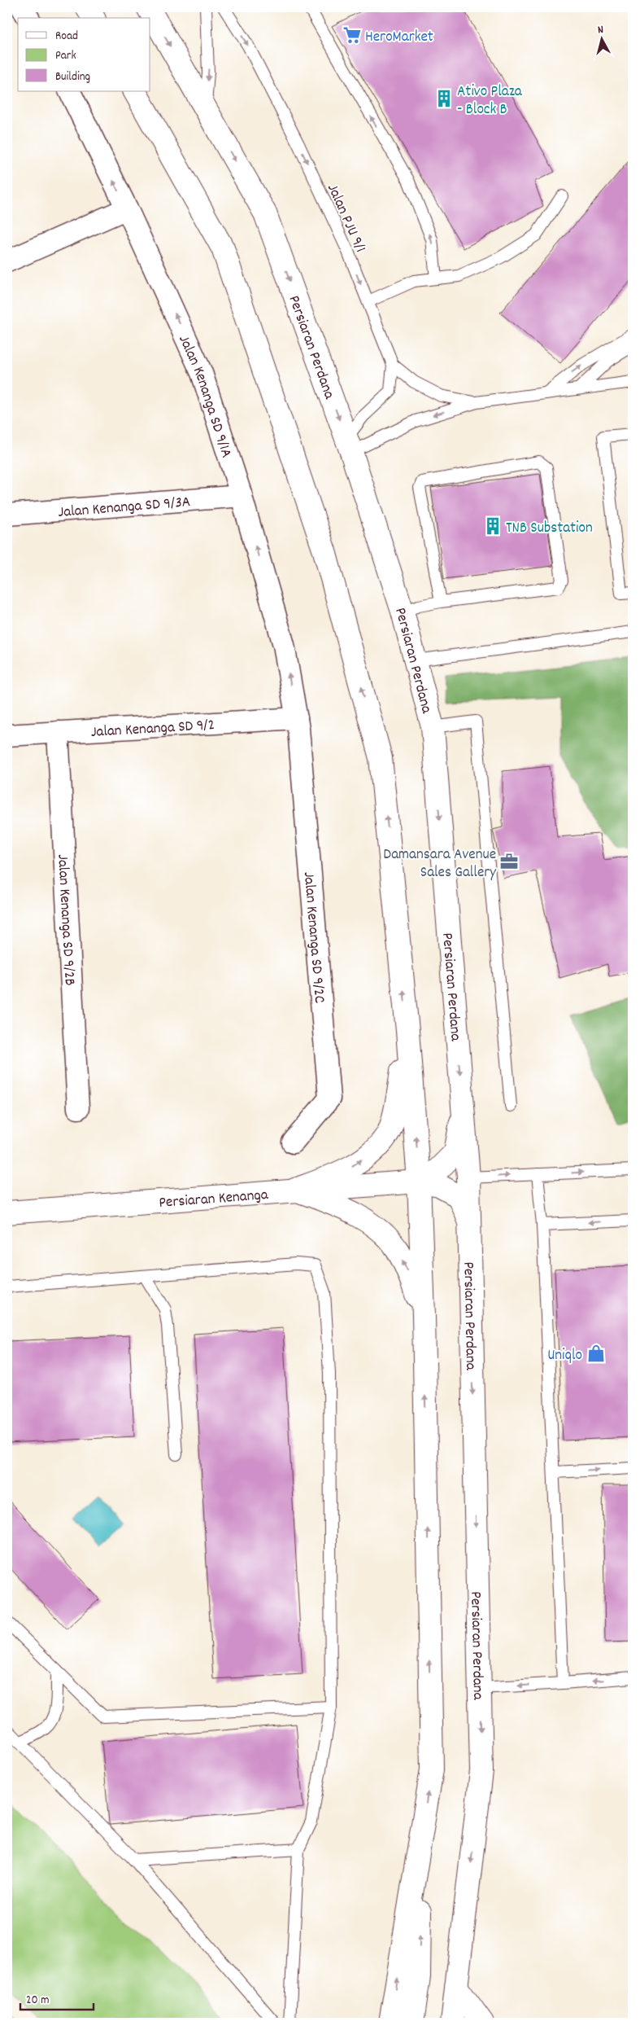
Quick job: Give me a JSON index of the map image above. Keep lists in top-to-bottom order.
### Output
{
  "streets": {
    "main road": ["Persiaran Perdana", "Persiaran Kenanga"],
    "street": [
      "Jalan Kenanga SD 9/1A",
      "Jalan Kenanga SD 9/3A",
      "Jalan Kenanga SD 9/2",
      "Jalan Kenanga SD 9/2B",
      "Jalan Kenanga SD 9/2C"
    ],
    "lane": ["Jalan PJU 9/1"]
  },
  "crossings": [
    ["Jalan PJU 9/1", "Persiaran Perdana"],
    ["Persiaran Perdana", "Persiaran Kenanga"],
    ["Jalan Kenanga SD 9/1A", "Jalan Kenanga SD 9/3A"],
    ["Jalan Kenanga SD 9/1A", "Jalan Kenanga SD 9/2"],
    ["Jalan Kenanga SD 9/1A", "Jalan Kenanga SD 9/2C"],
    ["Jalan Kenanga SD 9/2", "Jalan Kenanga SD 9/2B"],
    ["Jalan Kenanga SD 9/2", "Jalan Kenanga SD 9/2C"]
  ],
  "one_way": ["Jalan Kenanga SD 9/1A"],
  "places": {
    "supermarket": ["HeroMarket"],
    "building": ["Ativo Plaza - Block B", "TNB Substation"],
    "office": ["Damansara Avenue Sales Gallery"],
    "shop": ["Uniqlo"]
  },
  "legend": ["Road", "Park", "Building"],
  "scale_bar": "20 m",
  "north": "top"
}
